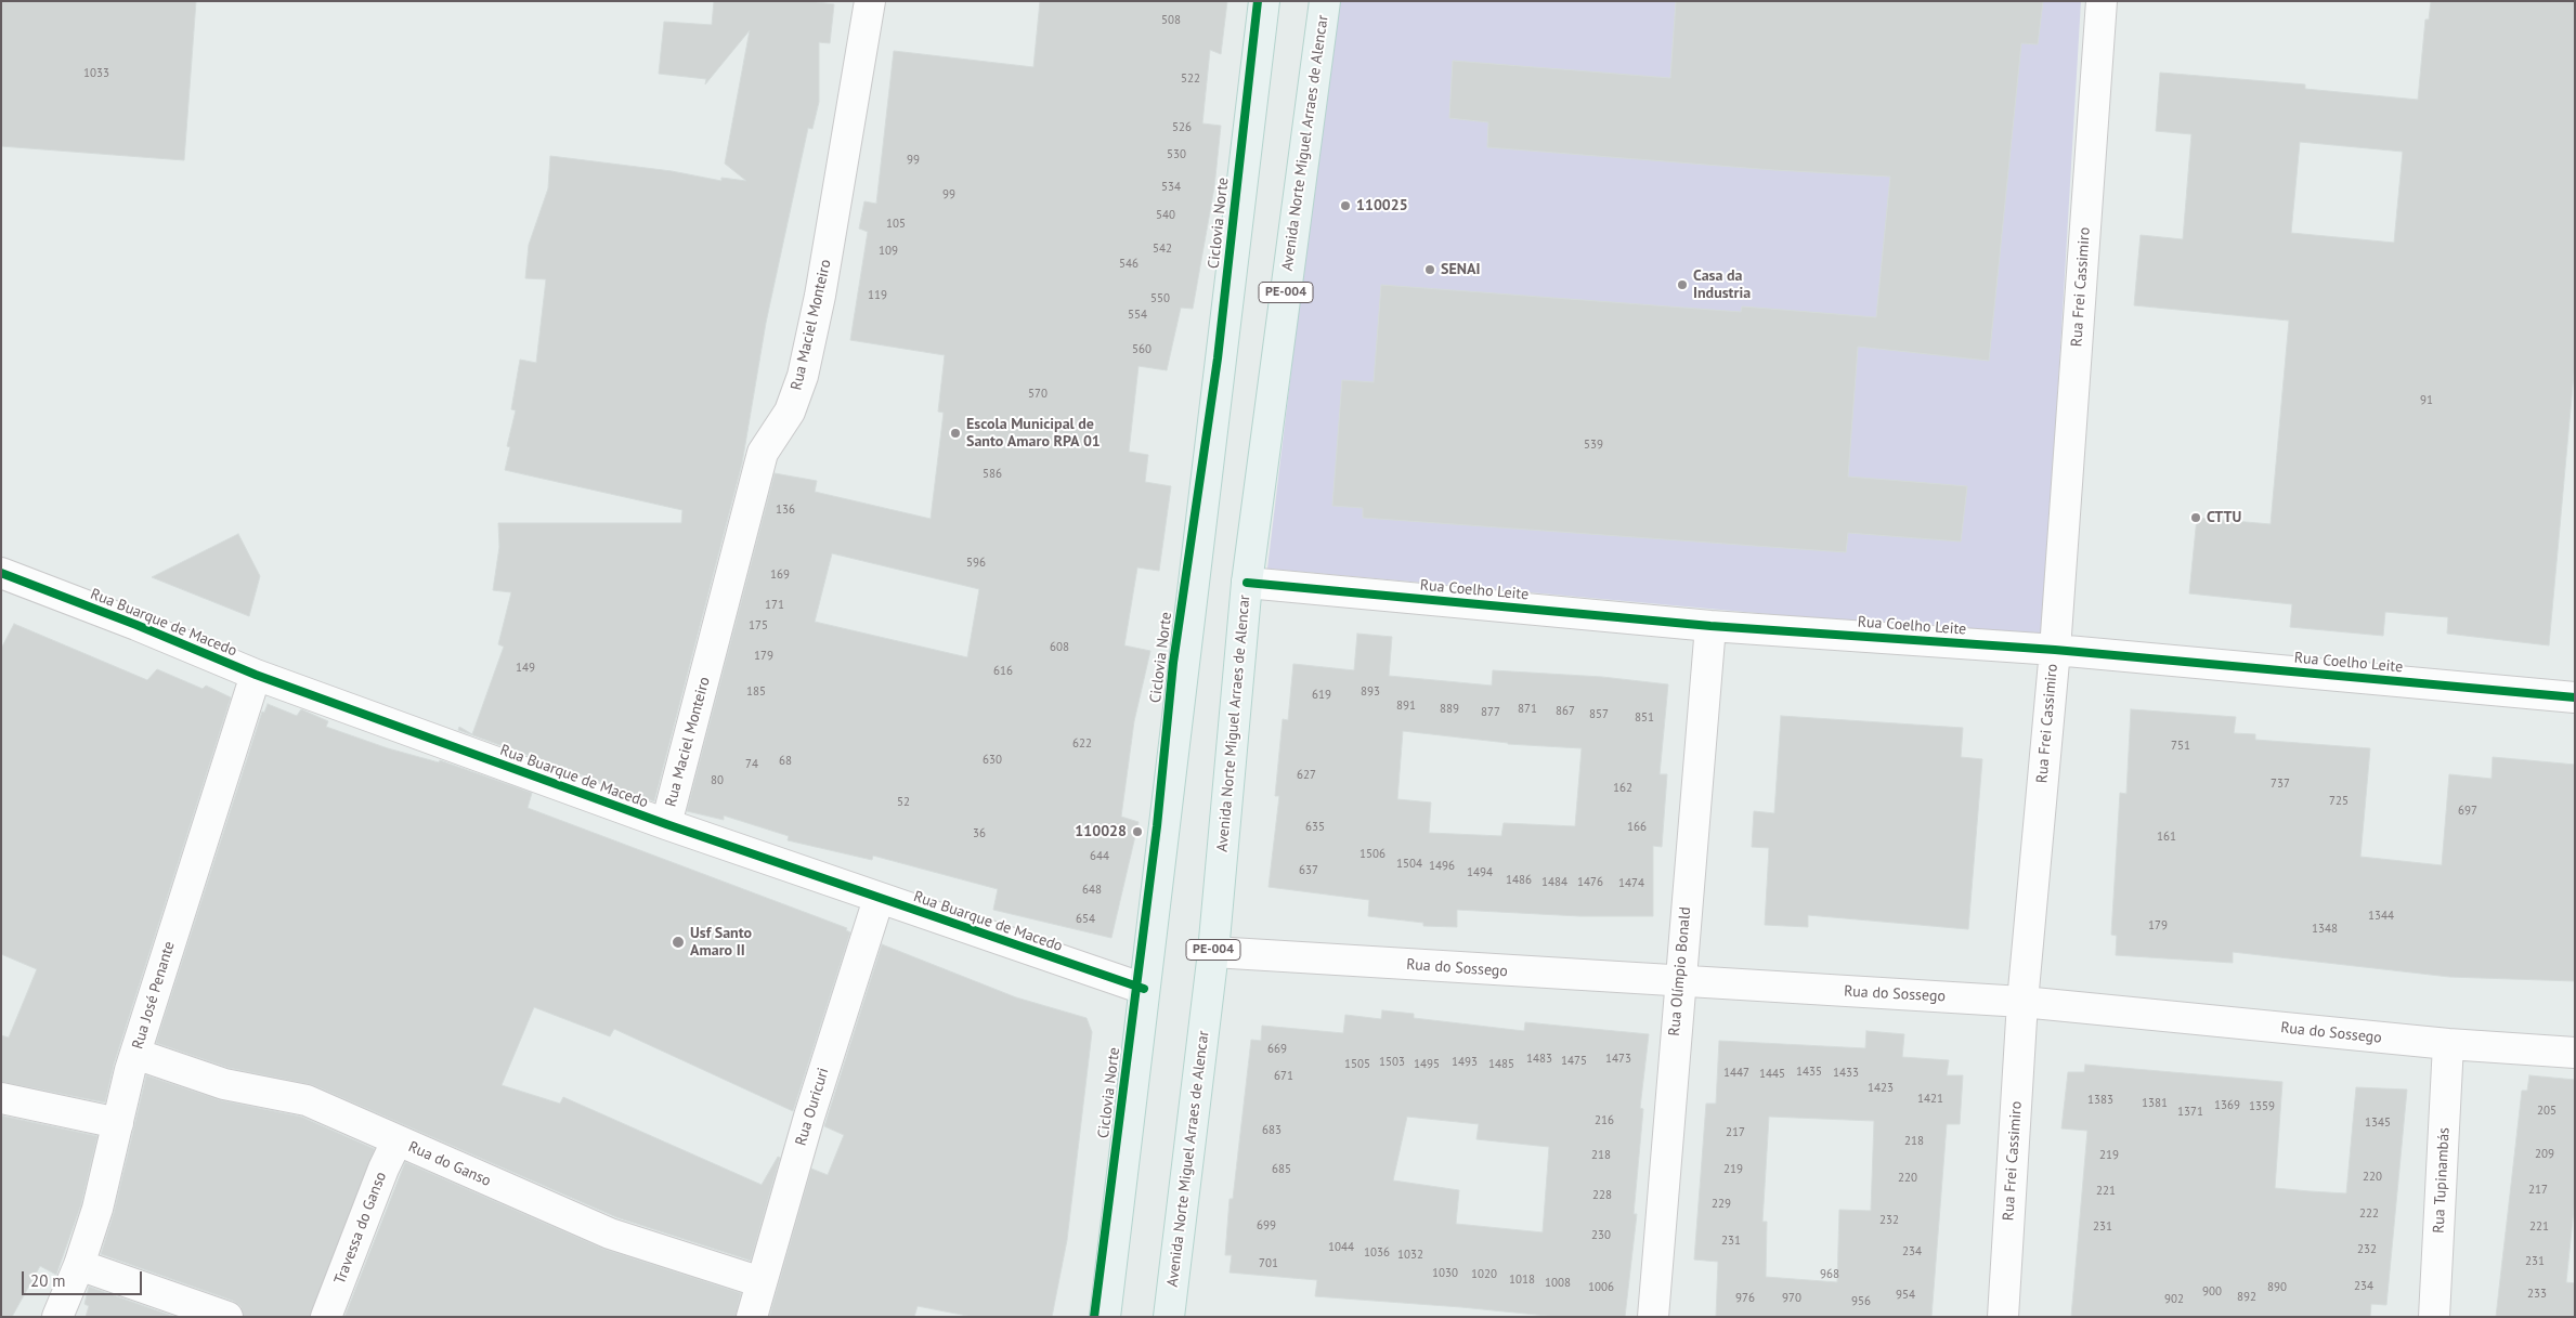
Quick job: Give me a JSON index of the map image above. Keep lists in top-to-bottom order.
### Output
{
  "streets": {
    "main road": ["Avenida Norte Miguel Arraes de Alencar", "PE-004"],
    "street": [
      "Rua Frei Cassimiro",
      "Rua Maciel Monteiro",
      "Rua Coelho Leite",
      "Rua Buarque de Macedo",
      "Rua do Sossego",
      "Rua Olímpio Bonald",
      "Rua José Penante",
      "Rua Ouricuri",
      "Rua do Ganso",
      "Rua Tupinambás",
      "Travessa do Ganso"
    ],
    "cycle path": ["Ciclovia Norte"]
  },
  "crossings": [
    ["Avenida Norte Miguel Arraes de Alencar", "Rua Coelho Leite"],
    ["Avenida Norte Miguel Arraes de Alencar", "Rua do Sossego"],
    ["Rua Frei Cassimiro", "Rua Coelho Leite"],
    ["Rua Frei Cassimiro", "Rua do Sossego"],
    ["Rua Maciel Monteiro", "Rua Buarque de Macedo"],
    ["Rua Coelho Leite", "Rua Olímpio Bonald"],
    ["Rua Buarque de Macedo", "Rua José Penante"],
    ["Rua Buarque de Macedo", "Rua Ouricuri"],
    ["Rua do Sossego", "Rua Olímpio Bonald"],
    ["Rua do Sossego", "Rua Tupinambás"],
    ["Rua José Penante", "Rua do Ganso"],
    ["Rua Ouricuri", "Rua do Ganso"],
    ["Rua do Ganso", "Travessa do Ganso"]
  ],
  "places": [
    "110025",
    "SENAI",
    "Casa da Industria",
    "Escola Municipal de Santo Amaro RPA 01",
    "CTTU",
    "110028",
    "Usf Santo Amaro II"
  ],
  "house_numbers": [
    "508",
    "1033",
    "522",
    "526",
    "530",
    "99",
    "534",
    "99",
    "540",
    "105",
    "542",
    "109",
    "546",
    "119",
    "550",
    "554",
    "560",
    "570",
    "91",
    "539",
    "586",
    "136",
    "596",
    "169",
    "171",
    "175",
    "608",
    "179",
    "149",
    "616",
    "185",
    "893",
    "619",
    "891",
    "889",
    "871",
    "867",
    "877",
    "857",
    "851",
    "622",
    "751",
    "630",
    "68",
    "74",
    "627",
    "80",
    "737",
    "162",
    "725",
    "52",
    "697",
    "635",
    "166",
    "36",
    "161",
    "1506",
    "644",
    "1504",
    "1496",
    "637",
    "1494",
    "1486",
    "1484",
    "1476",
    "1474",
    "648",
    "1344",
    "654",
    "179",
    "1348",
    "669",
    "1483",
    "1473",
    "1475",
    "1503",
    "1493",
    "1505",
    "1495",
    "1485",
    "1435",
    "1447",
    "1433",
    "1445",
    "671",
    "1423",
    "1421",
    "1383",
    "1381",
    "1369",
    "1359",
    "205",
    "1371",
    "216",
    "1345",
    "683",
    "217",
    "218",
    "209",
    "218",
    "219",
    "685",
    "219",
    "220",
    "220",
    "217",
    "221",
    "228",
    "229",
    "222",
    "232",
    "699",
    "231",
    "221",
    "230",
    "231",
    "1044",
    "232",
    "234",
    "1036",
    "1032",
    "231",
    "701",
    "1030",
    "1020",
    "968",
    "1018",
    "1008",
    "234",
    "1006",
    "890",
    "900",
    "233",
    "954",
    "892",
    "976",
    "970",
    "902",
    "956"
  ],
  "scale_bar": "20 m"
}
